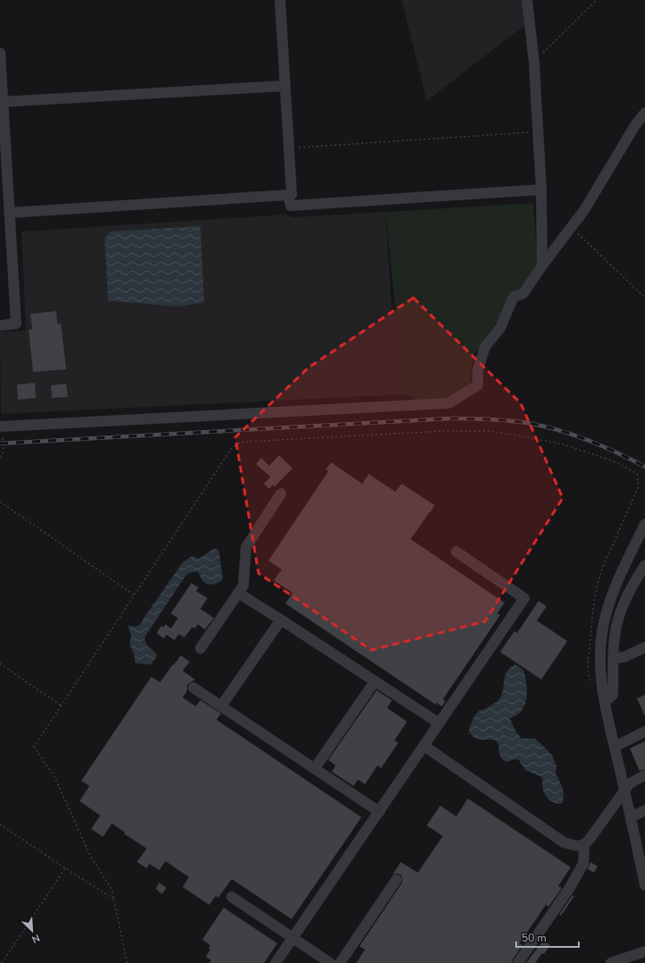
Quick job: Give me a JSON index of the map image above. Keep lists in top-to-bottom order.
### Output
{
  "scale_bar": "50 m",
  "north": "bottom right"
}
